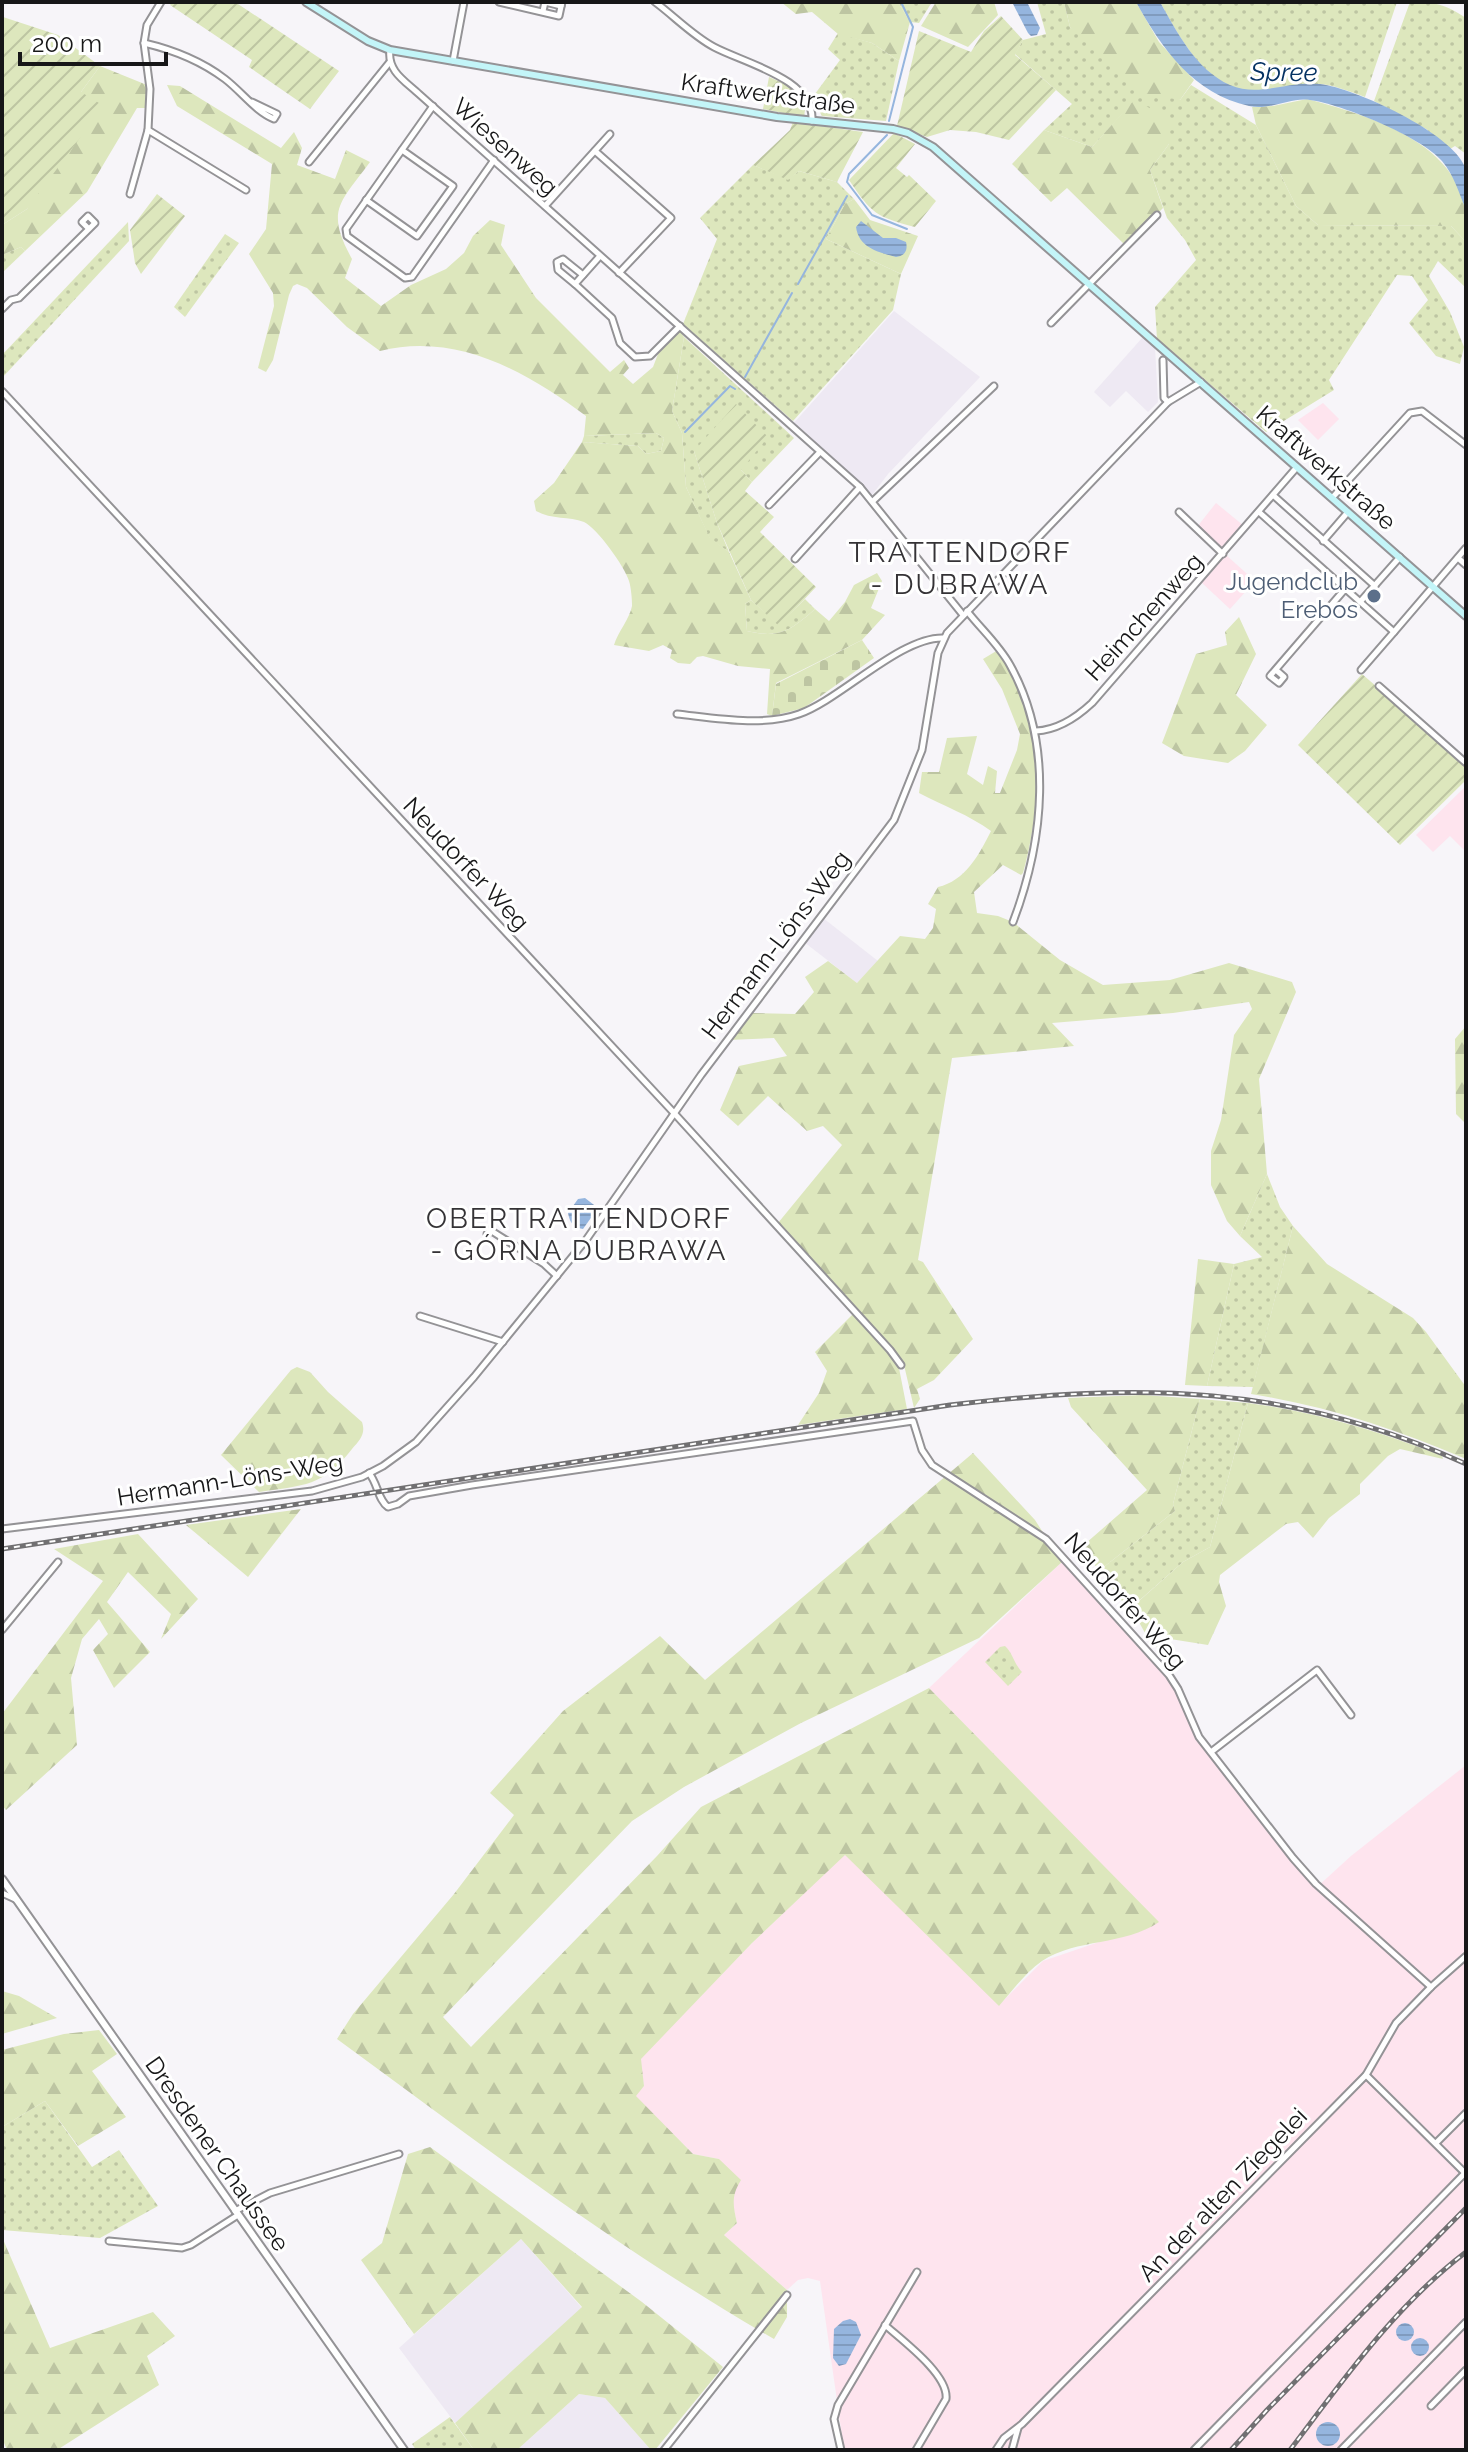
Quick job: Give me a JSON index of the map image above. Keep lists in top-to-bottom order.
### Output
{
  "streets": {
    "main road": ["Kraftwerkstraße"],
    "street": [
      "Wiesenweg",
      "Heimchenweg",
      "Neudorfer Weg",
      "Hermann-Löns-Weg",
      "Dresdener Chaussee",
      "An der alten Ziegelei"
    ]
  },
  "crossings": [
    ["Kraftwerkstraße", "Hermann-Löns-Weg"],
    ["Wiesenweg", "Heimchenweg"],
    ["Wiesenweg", "Hermann-Löns-Weg"],
    ["Neudorfer Weg", "Hermann-Löns-Weg"],
    ["Neudorfer Weg", "An der alten Ziegelei"]
  ],
  "districts": ["TRATTENDORF - DUBRAWA", "OBERTRATTENDORF - GÓRNA DUBRAWA"],
  "water": ["Spree"],
  "places": ["Jugendclub Erebos"],
  "scale_bar": "200 m"
}
